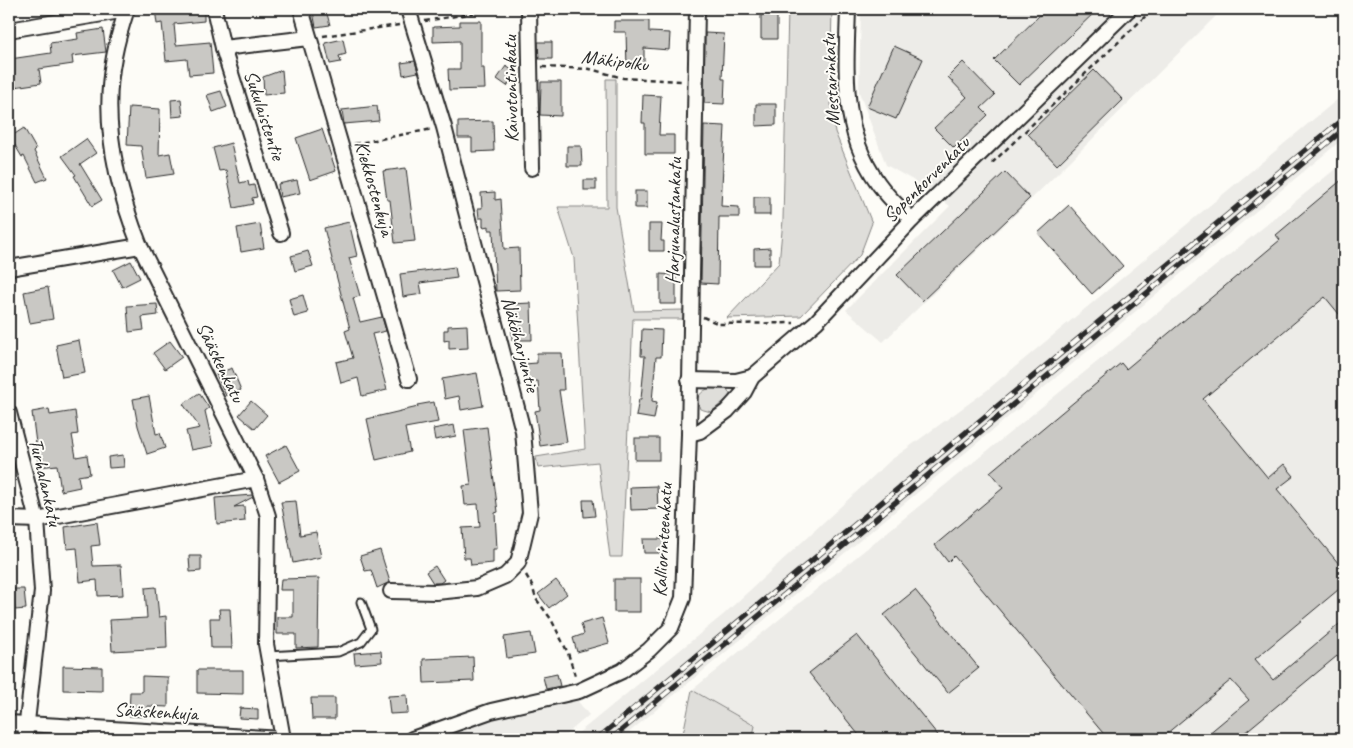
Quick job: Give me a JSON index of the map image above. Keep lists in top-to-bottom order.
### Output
{
  "streets": {
    "street": [
      "Mestarinkatu",
      "Kaivotontinkatu",
      "Sukulaistentie",
      "Sopenkorvenkatu",
      "Kiekkostenkuja",
      "Harjunalustankatu",
      "Näköharjuntie",
      "Sääskenkatu",
      "Turhalankatu",
      "Kalliorinteenkatu",
      "Sääskenkuja"
    ],
    "path": ["Mäkipolku"]
  },
  "crossings": [
    ["Mäkipolku", "Kaivotontinkatu"],
    ["Mäkipolku", "Harjunalustankatu"],
    ["Mestarinkatu", "Sopenkorvenkatu"],
    ["Harjunalustankatu", "Kalliorinteenkatu"],
    ["Sääskenkatu", "Sääskenkuja"],
    ["Turhalankatu", "Sääskenkuja"]
  ]
}
